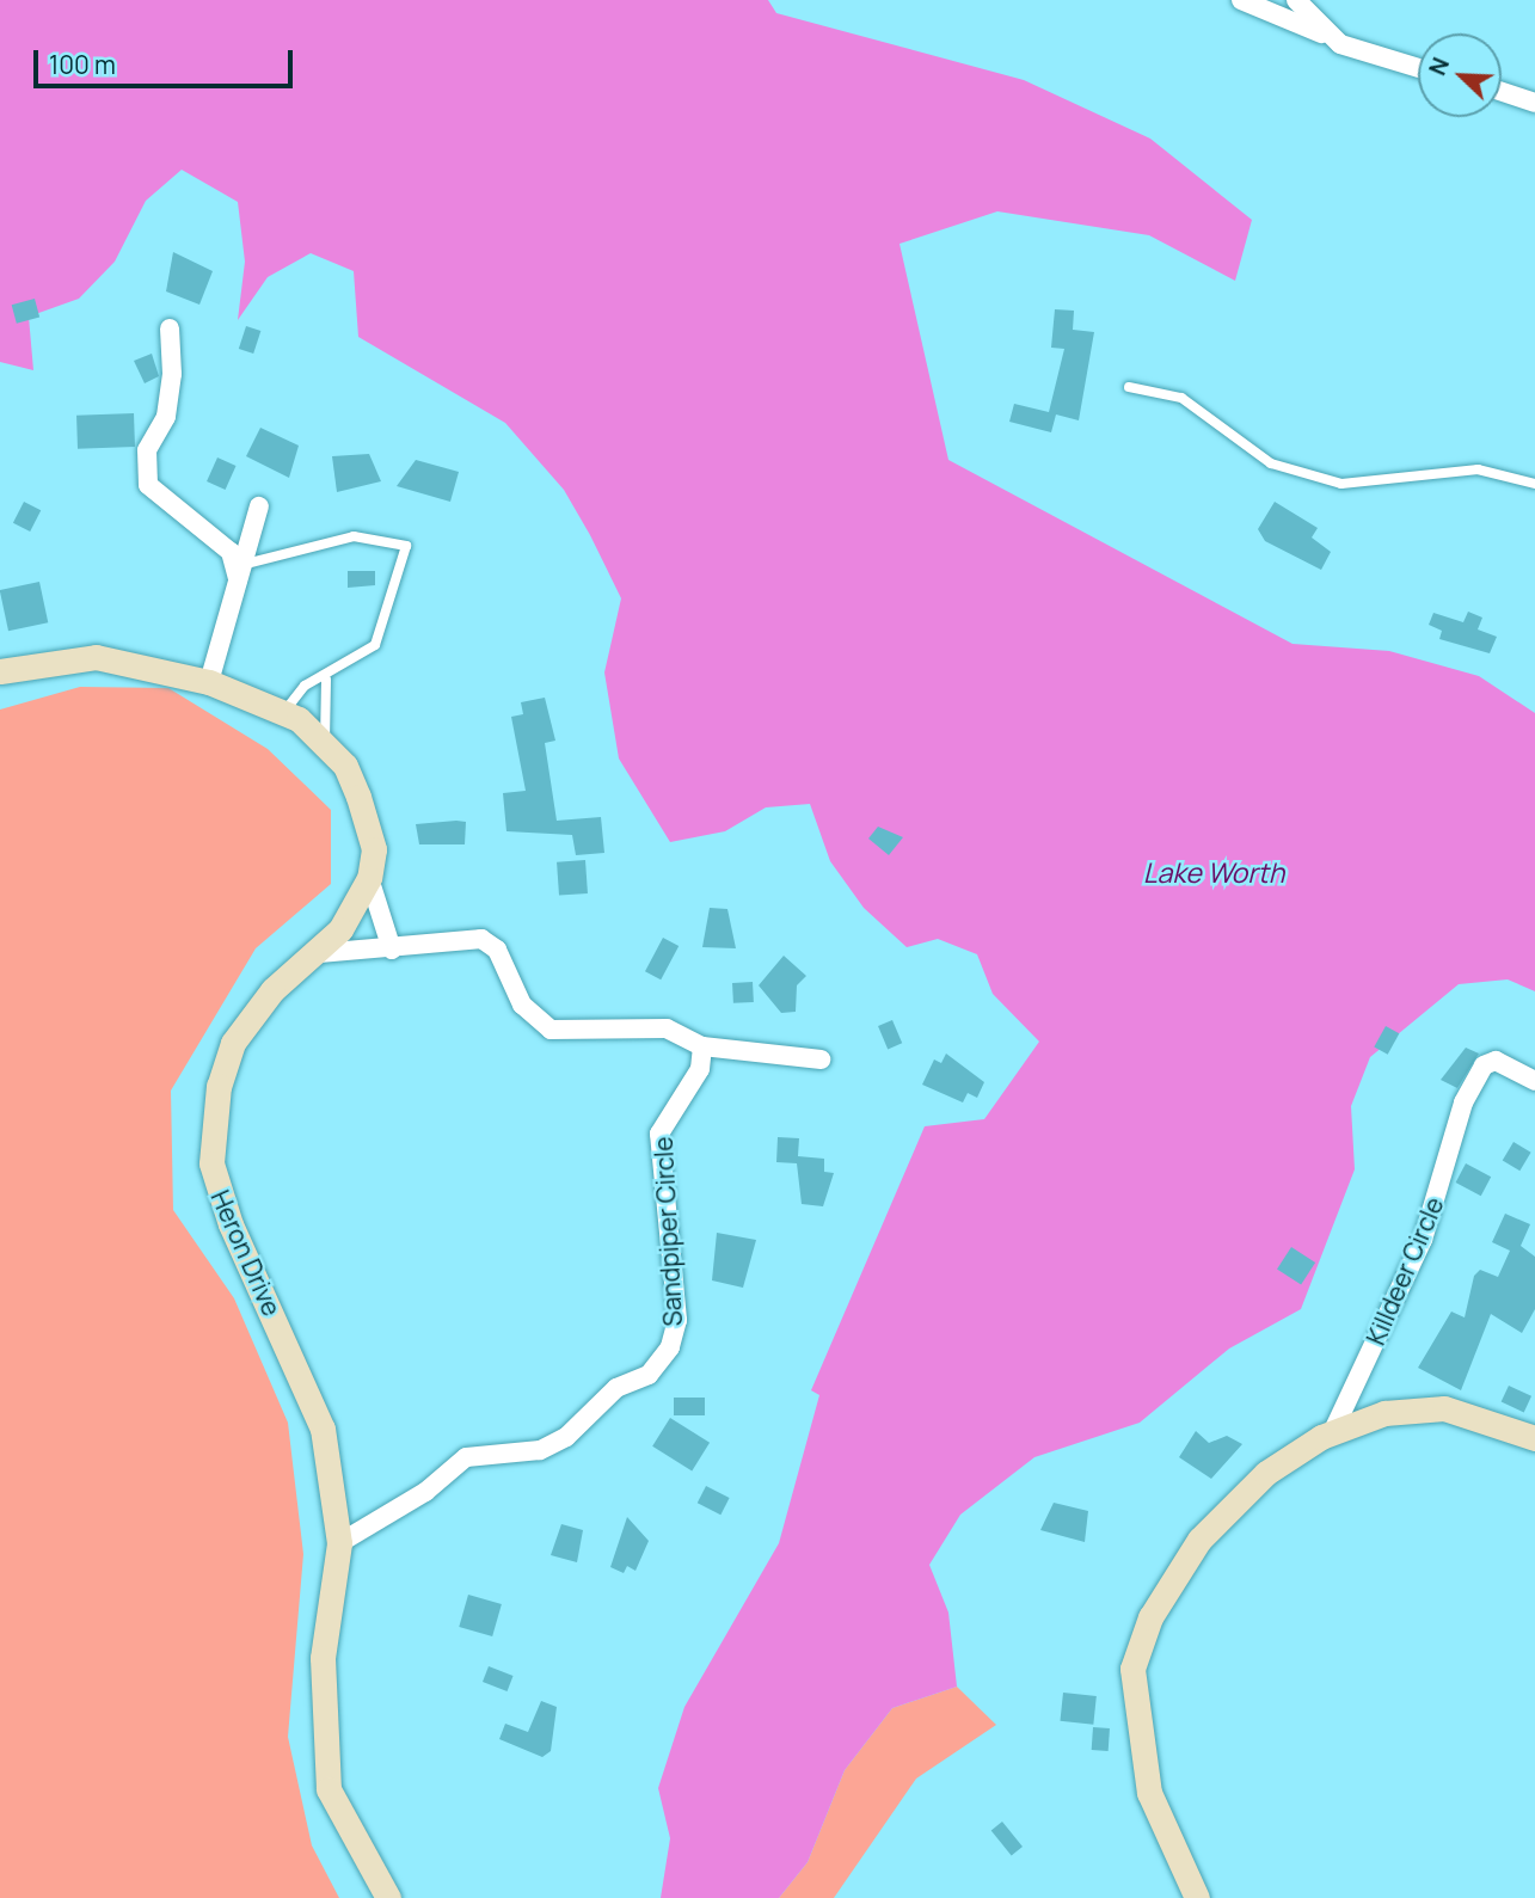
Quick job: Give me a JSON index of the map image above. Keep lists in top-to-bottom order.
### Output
{
  "streets": {
    "street": ["Sandpiper Circle", "Heron Drive", "Killdeer Circle"]
  },
  "crossings": [
    ["Sandpiper Circle", "Heron Drive"]
  ],
  "water": ["Lake Worth"],
  "scale_bar": "100 m",
  "north": "top left"
}
